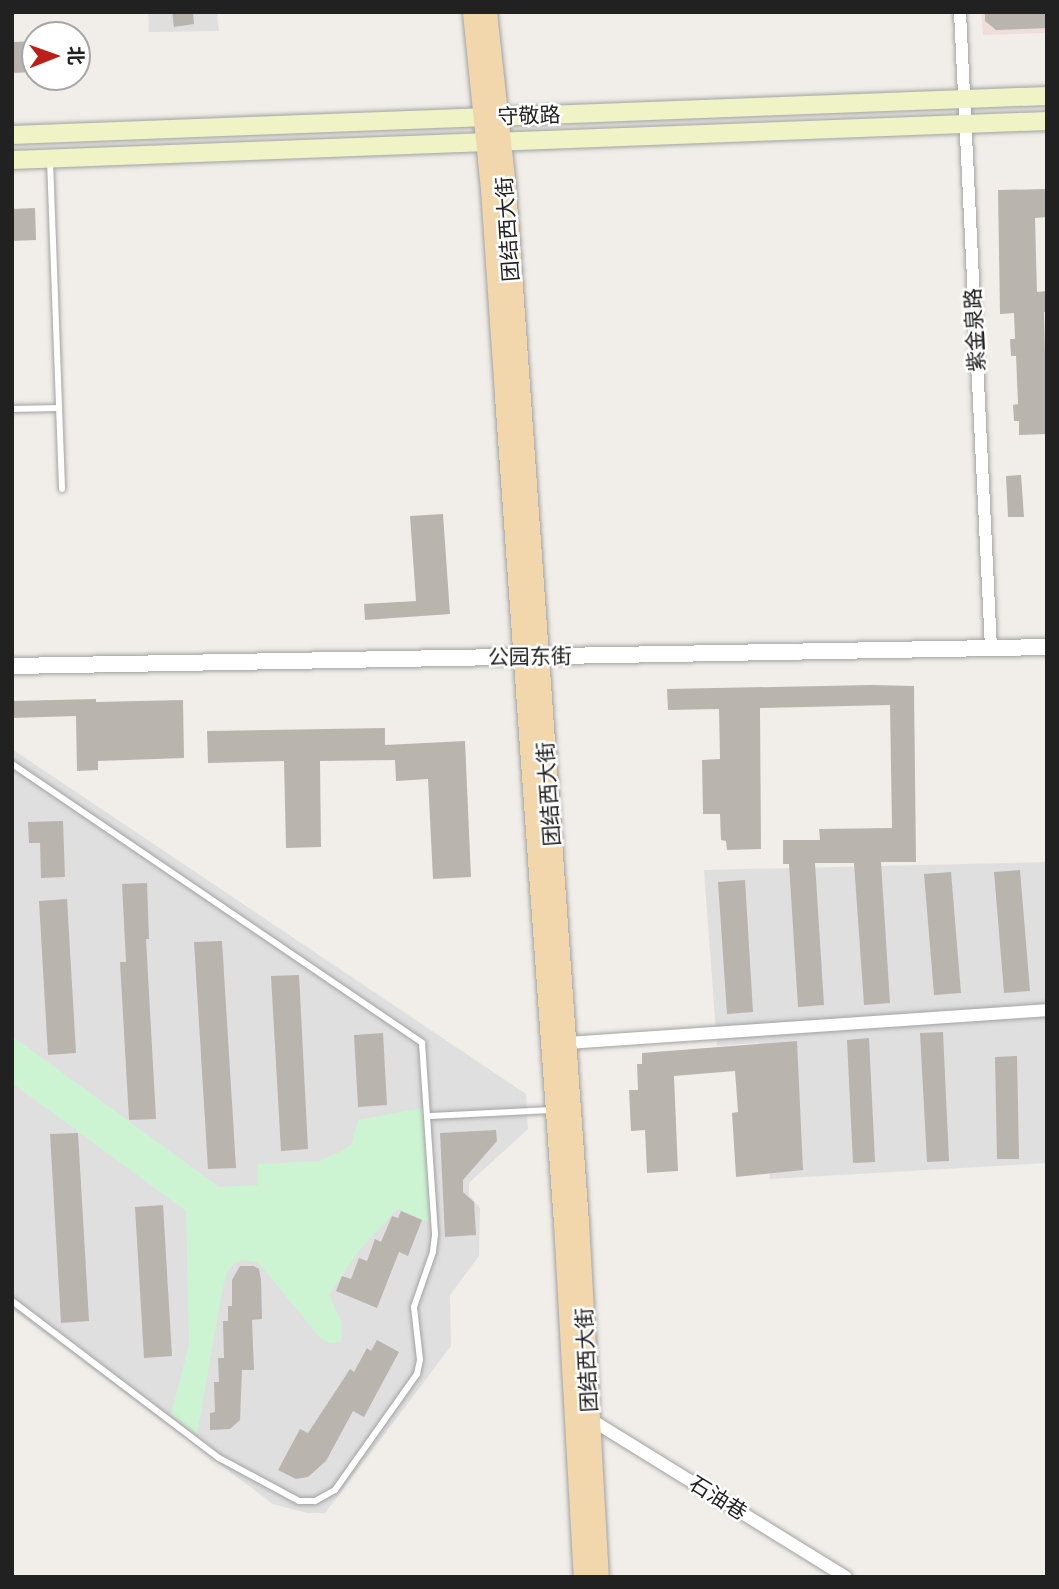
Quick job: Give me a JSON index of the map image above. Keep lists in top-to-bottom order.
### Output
{
  "streets": {
    "main road": ["守敬路", "团结西大街"],
    "street": ["紫金泉路", "公园东街", "石油巷"]
  },
  "crossings": [
    ["守敬路", "团结西大街"],
    ["守敬路", "紫金泉路"],
    ["团结西大街", "公园东街"],
    ["团结西大街", "石油巷"],
    ["紫金泉路", "公园东街"]
  ],
  "north": "right"
}
